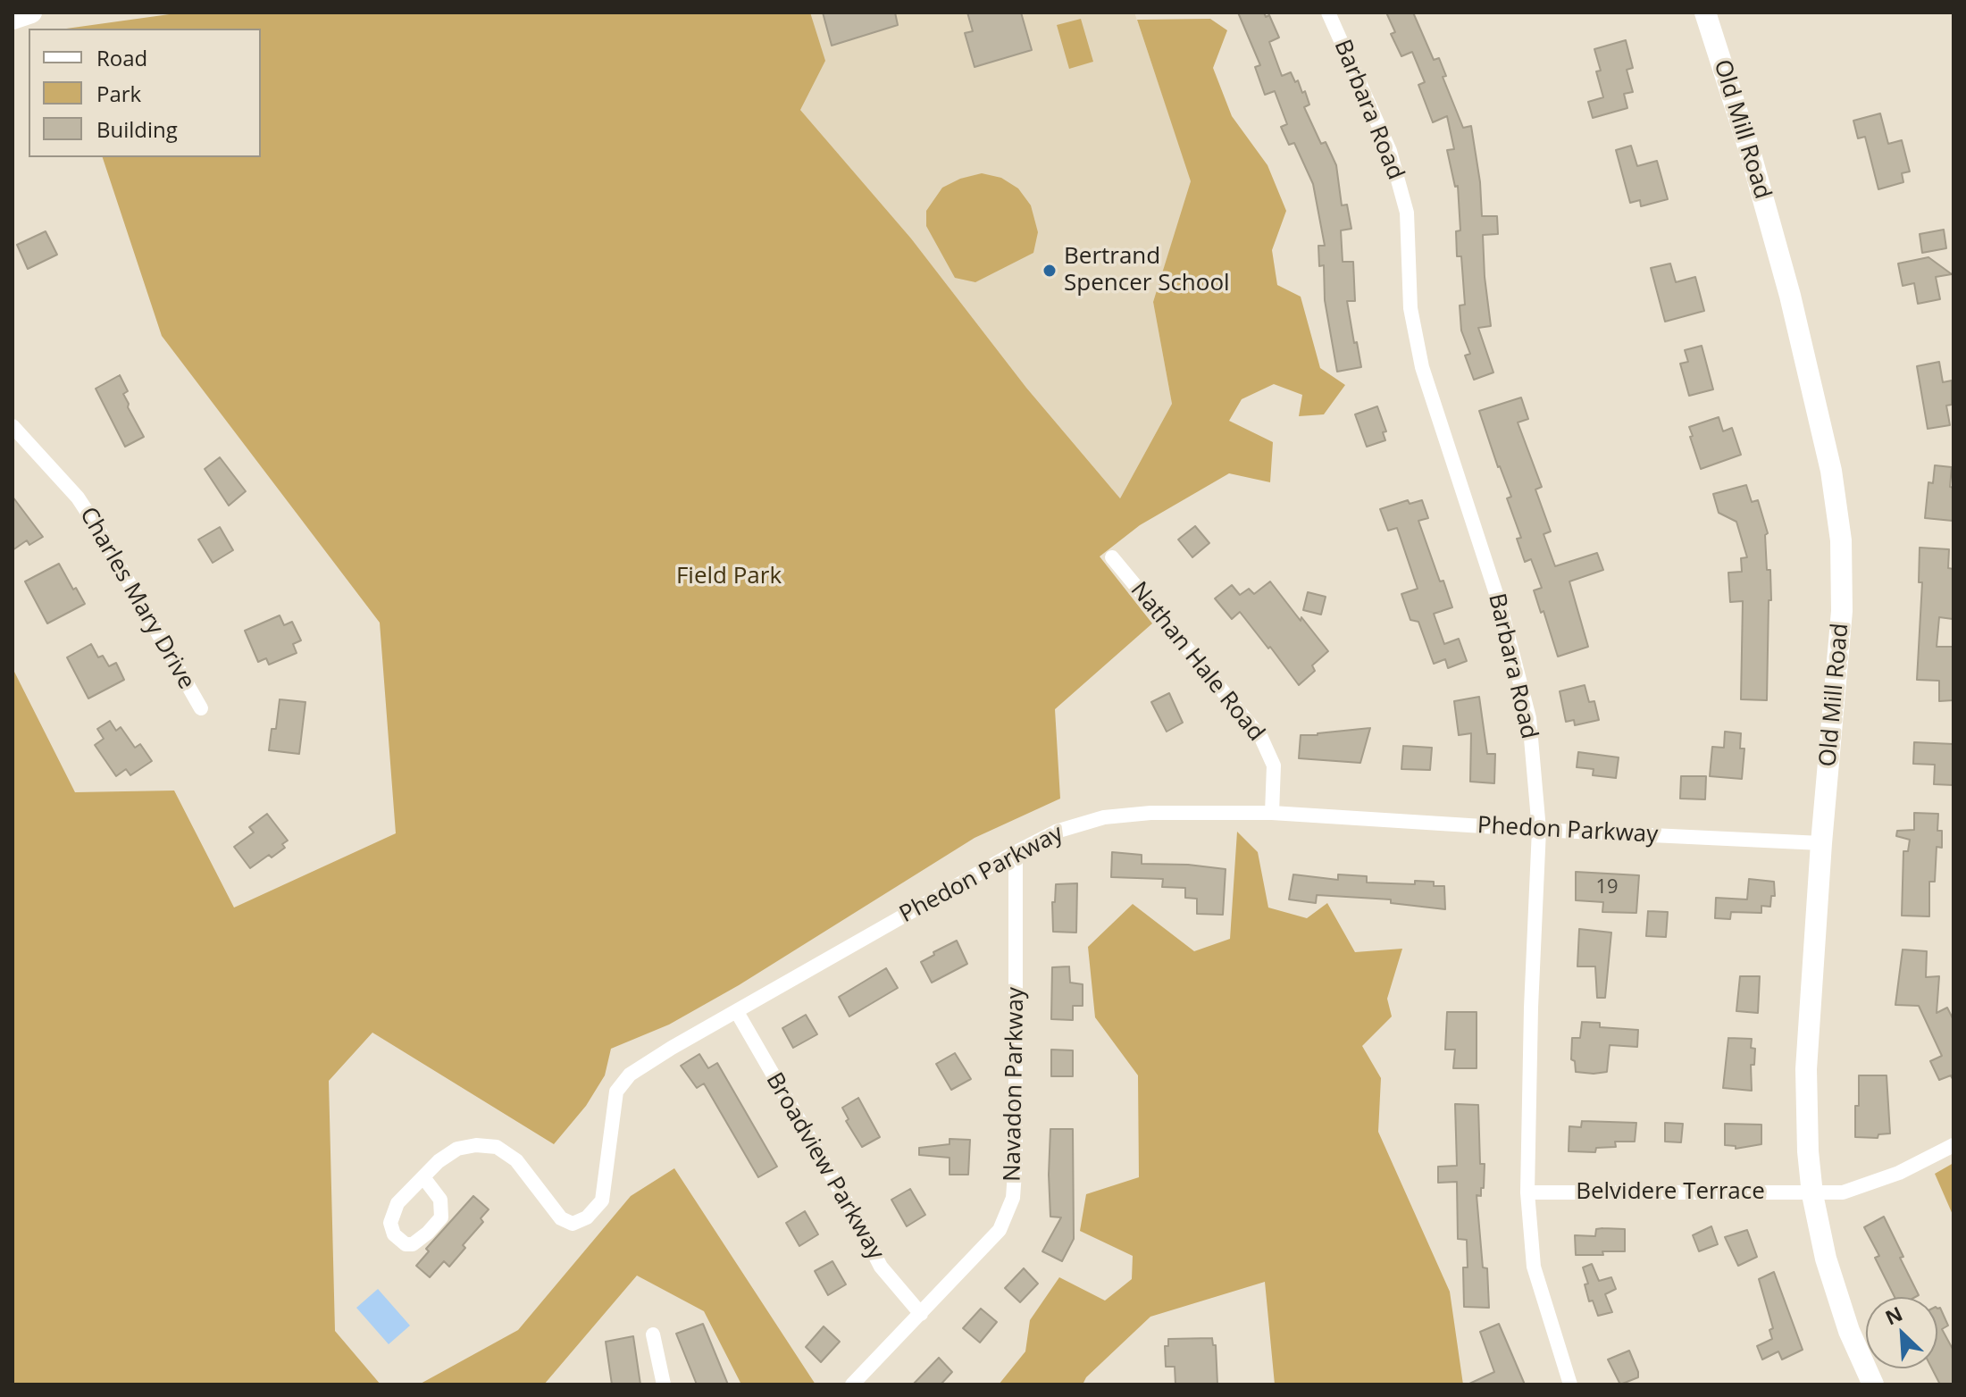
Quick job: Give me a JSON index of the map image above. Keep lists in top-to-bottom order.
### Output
{
  "streets": {
    "street": [
      "Barbara Road",
      "Old Mill Road",
      "Charles Mary Drive",
      "Nathan Hale Road",
      "Phedon Parkway",
      "Navadon Parkway",
      "Broadview Parkway",
      "Belvidere Terrace"
    ]
  },
  "crossings": [
    ["Barbara Road", "Phedon Parkway"],
    ["Barbara Road", "Belvidere Terrace"],
    ["Old Mill Road", "Phedon Parkway"],
    ["Old Mill Road", "Belvidere Terrace"],
    ["Nathan Hale Road", "Phedon Parkway"],
    ["Phedon Parkway", "Navadon Parkway"],
    ["Phedon Parkway", "Broadview Parkway"],
    ["Navadon Parkway", "Broadview Parkway"]
  ],
  "parks": ["Field Park"],
  "places": ["Bertrand Spencer School"],
  "house_numbers": ["19"],
  "legend": ["Road", "Park", "Building"],
  "north": "top left"
}
